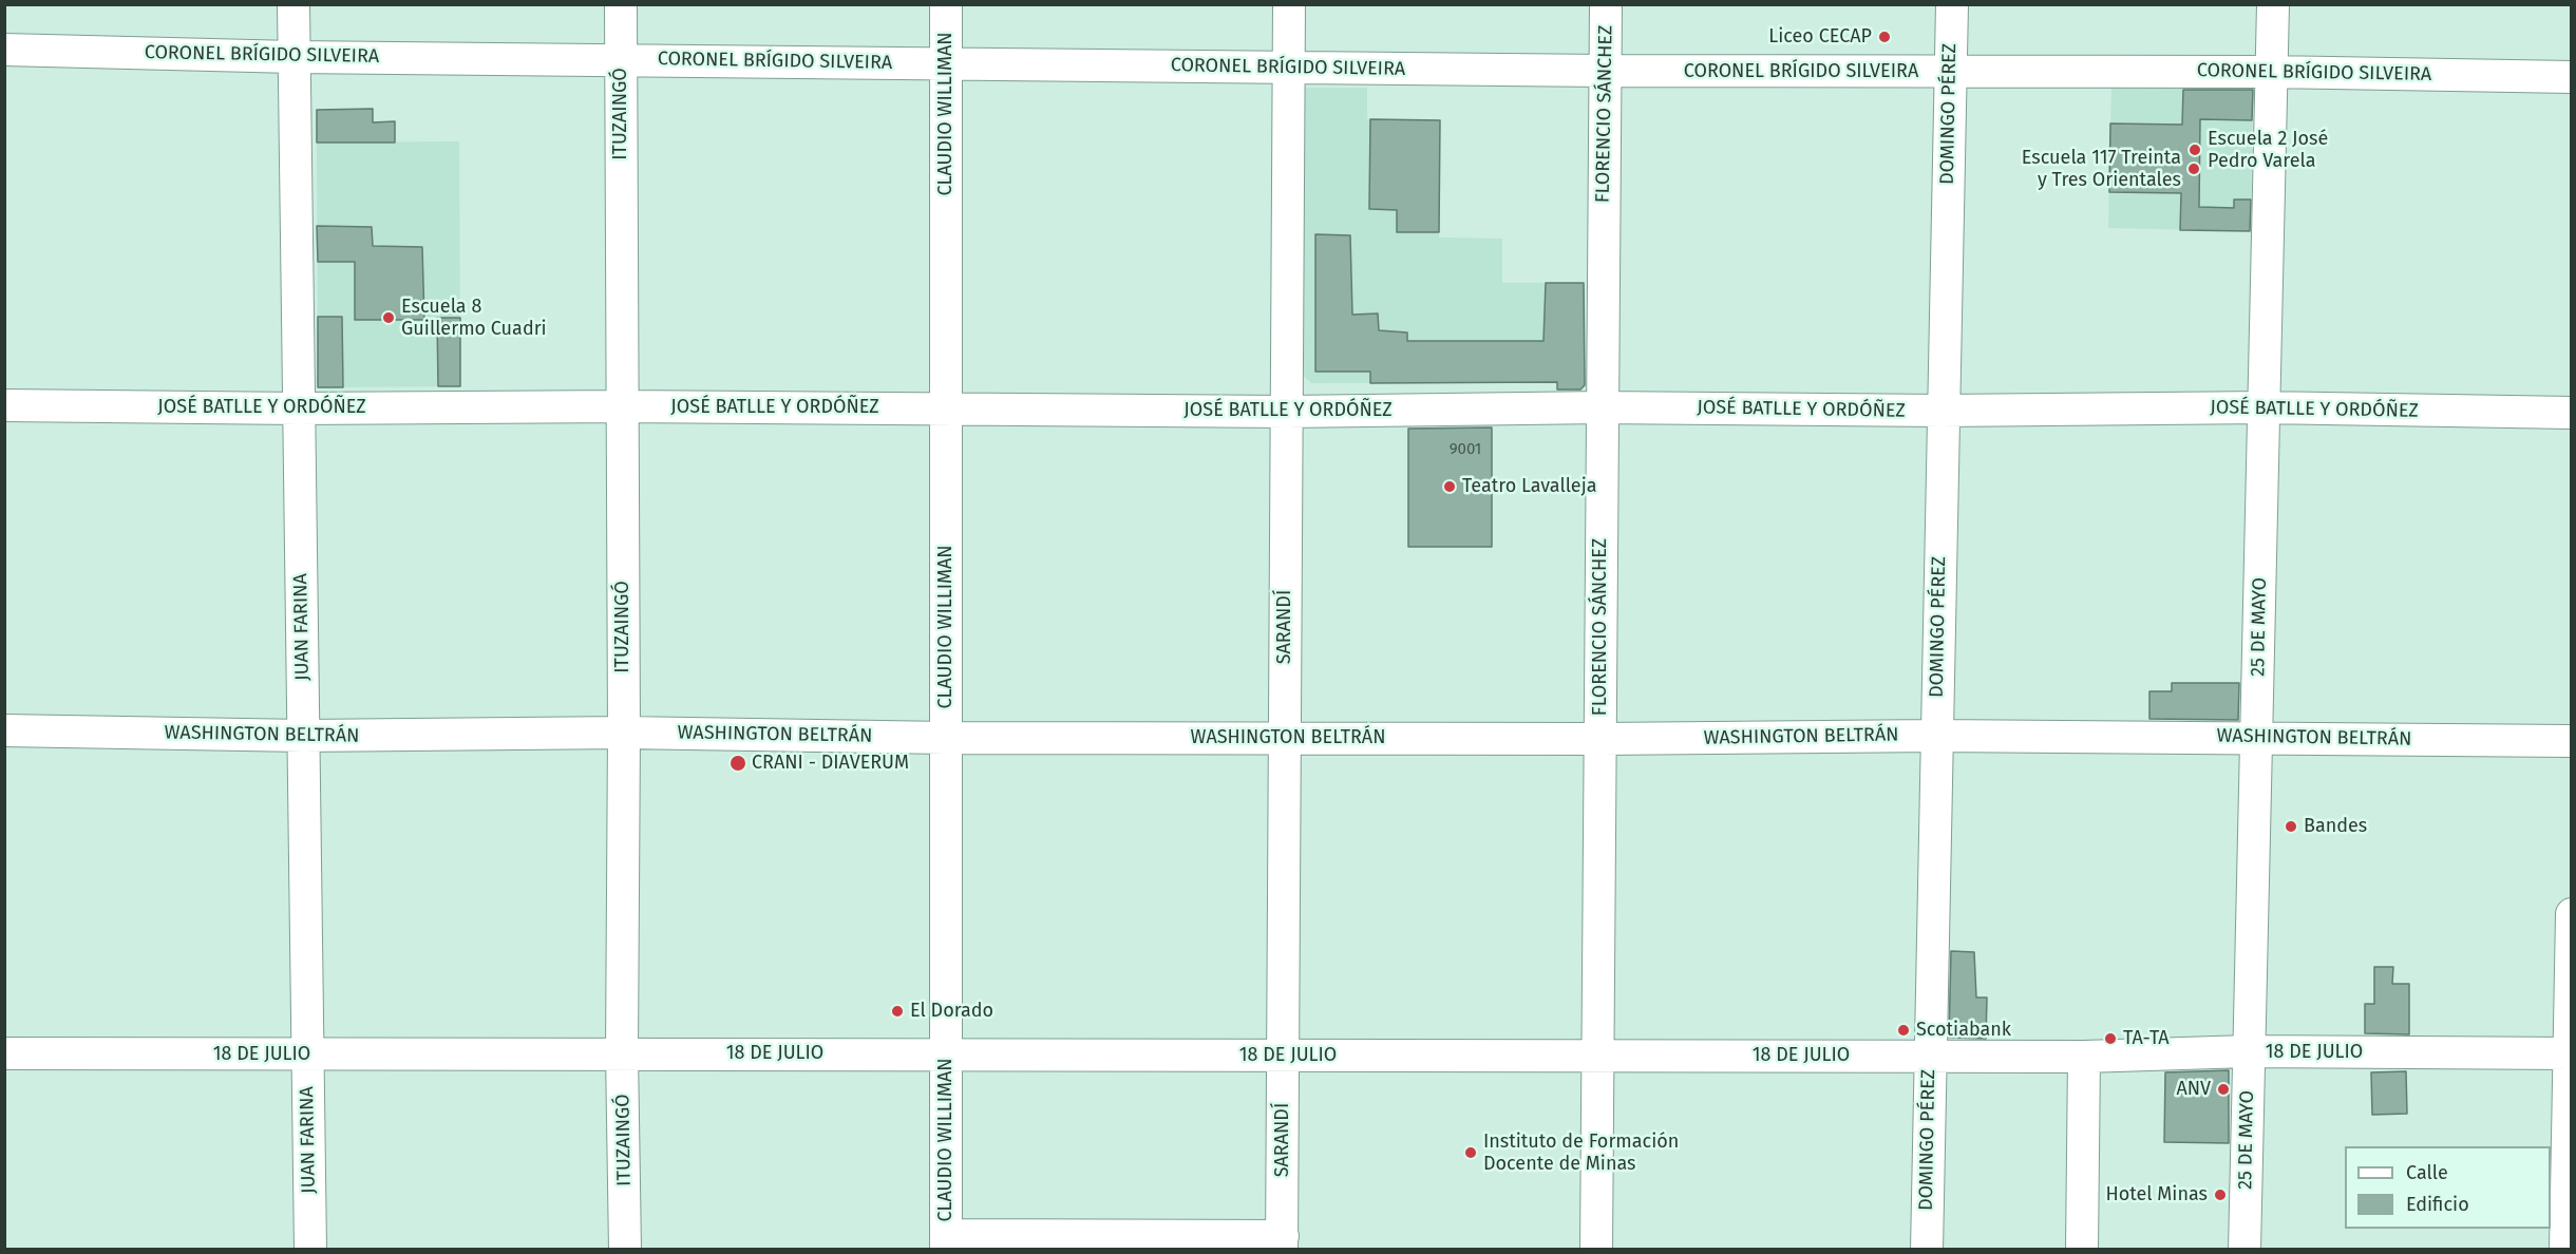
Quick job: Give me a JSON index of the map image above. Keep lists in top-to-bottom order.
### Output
{
  "streets": {
    "street": [
      "CORONEL BRÍGIDO SILVEIRA",
      "ITUZAINGÓ",
      "CLAUDIO WILLIMAN",
      "FLORENCIO SÁNCHEZ",
      "DOMINGO PÉREZ",
      "JOSÉ BATLLE Y ORDÓÑEZ",
      "JUAN FARINA",
      "SARANDÍ",
      "25 DE MAYO",
      "WASHINGTON BELTRÁN",
      "18 DE JULIO"
    ]
  },
  "crossings": [
    ["CORONEL BRÍGIDO SILVEIRA", "ITUZAINGÓ"],
    ["CORONEL BRÍGIDO SILVEIRA", "CLAUDIO WILLIMAN"],
    ["CORONEL BRÍGIDO SILVEIRA", "FLORENCIO SÁNCHEZ"],
    ["CORONEL BRÍGIDO SILVEIRA", "DOMINGO PÉREZ"],
    ["CORONEL BRÍGIDO SILVEIRA", "JUAN FARINA"],
    ["CORONEL BRÍGIDO SILVEIRA", "SARANDÍ"],
    ["CORONEL BRÍGIDO SILVEIRA", "25 DE MAYO"],
    ["ITUZAINGÓ", "JOSÉ BATLLE Y ORDÓÑEZ"],
    ["ITUZAINGÓ", "WASHINGTON BELTRÁN"],
    ["ITUZAINGÓ", "18 DE JULIO"],
    ["CLAUDIO WILLIMAN", "JOSÉ BATLLE Y ORDÓÑEZ"],
    ["CLAUDIO WILLIMAN", "WASHINGTON BELTRÁN"],
    ["CLAUDIO WILLIMAN", "18 DE JULIO"],
    ["FLORENCIO SÁNCHEZ", "JOSÉ BATLLE Y ORDÓÑEZ"],
    ["FLORENCIO SÁNCHEZ", "WASHINGTON BELTRÁN"],
    ["FLORENCIO SÁNCHEZ", "18 DE JULIO"],
    ["DOMINGO PÉREZ", "JOSÉ BATLLE Y ORDÓÑEZ"],
    ["DOMINGO PÉREZ", "WASHINGTON BELTRÁN"],
    ["DOMINGO PÉREZ", "18 DE JULIO"],
    ["JOSÉ BATLLE Y ORDÓÑEZ", "JUAN FARINA"],
    ["JOSÉ BATLLE Y ORDÓÑEZ", "SARANDÍ"],
    ["JOSÉ BATLLE Y ORDÓÑEZ", "25 DE MAYO"],
    ["JUAN FARINA", "WASHINGTON BELTRÁN"],
    ["JUAN FARINA", "18 DE JULIO"],
    ["SARANDÍ", "WASHINGTON BELTRÁN"],
    ["SARANDÍ", "18 DE JULIO"],
    ["25 DE MAYO", "WASHINGTON BELTRÁN"],
    ["25 DE MAYO", "18 DE JULIO"]
  ],
  "places": [
    "Liceo CECAP",
    "Escuela 2 José Pedro Varela",
    "Escuela 117 Treinta y Tres Orientales",
    "Escuela 8 Guillermo Cuadri",
    "Teatro Lavalleja",
    "CRANI - DIAVERUM",
    "Bandes",
    "El Dorado",
    "Scotiabank",
    "TA-TA",
    "ANV",
    "Instituto de Formación Docente de Minas",
    "Hotel Minas"
  ],
  "house_numbers": ["9001"],
  "legend": ["Calle", "Edificio"]
}
